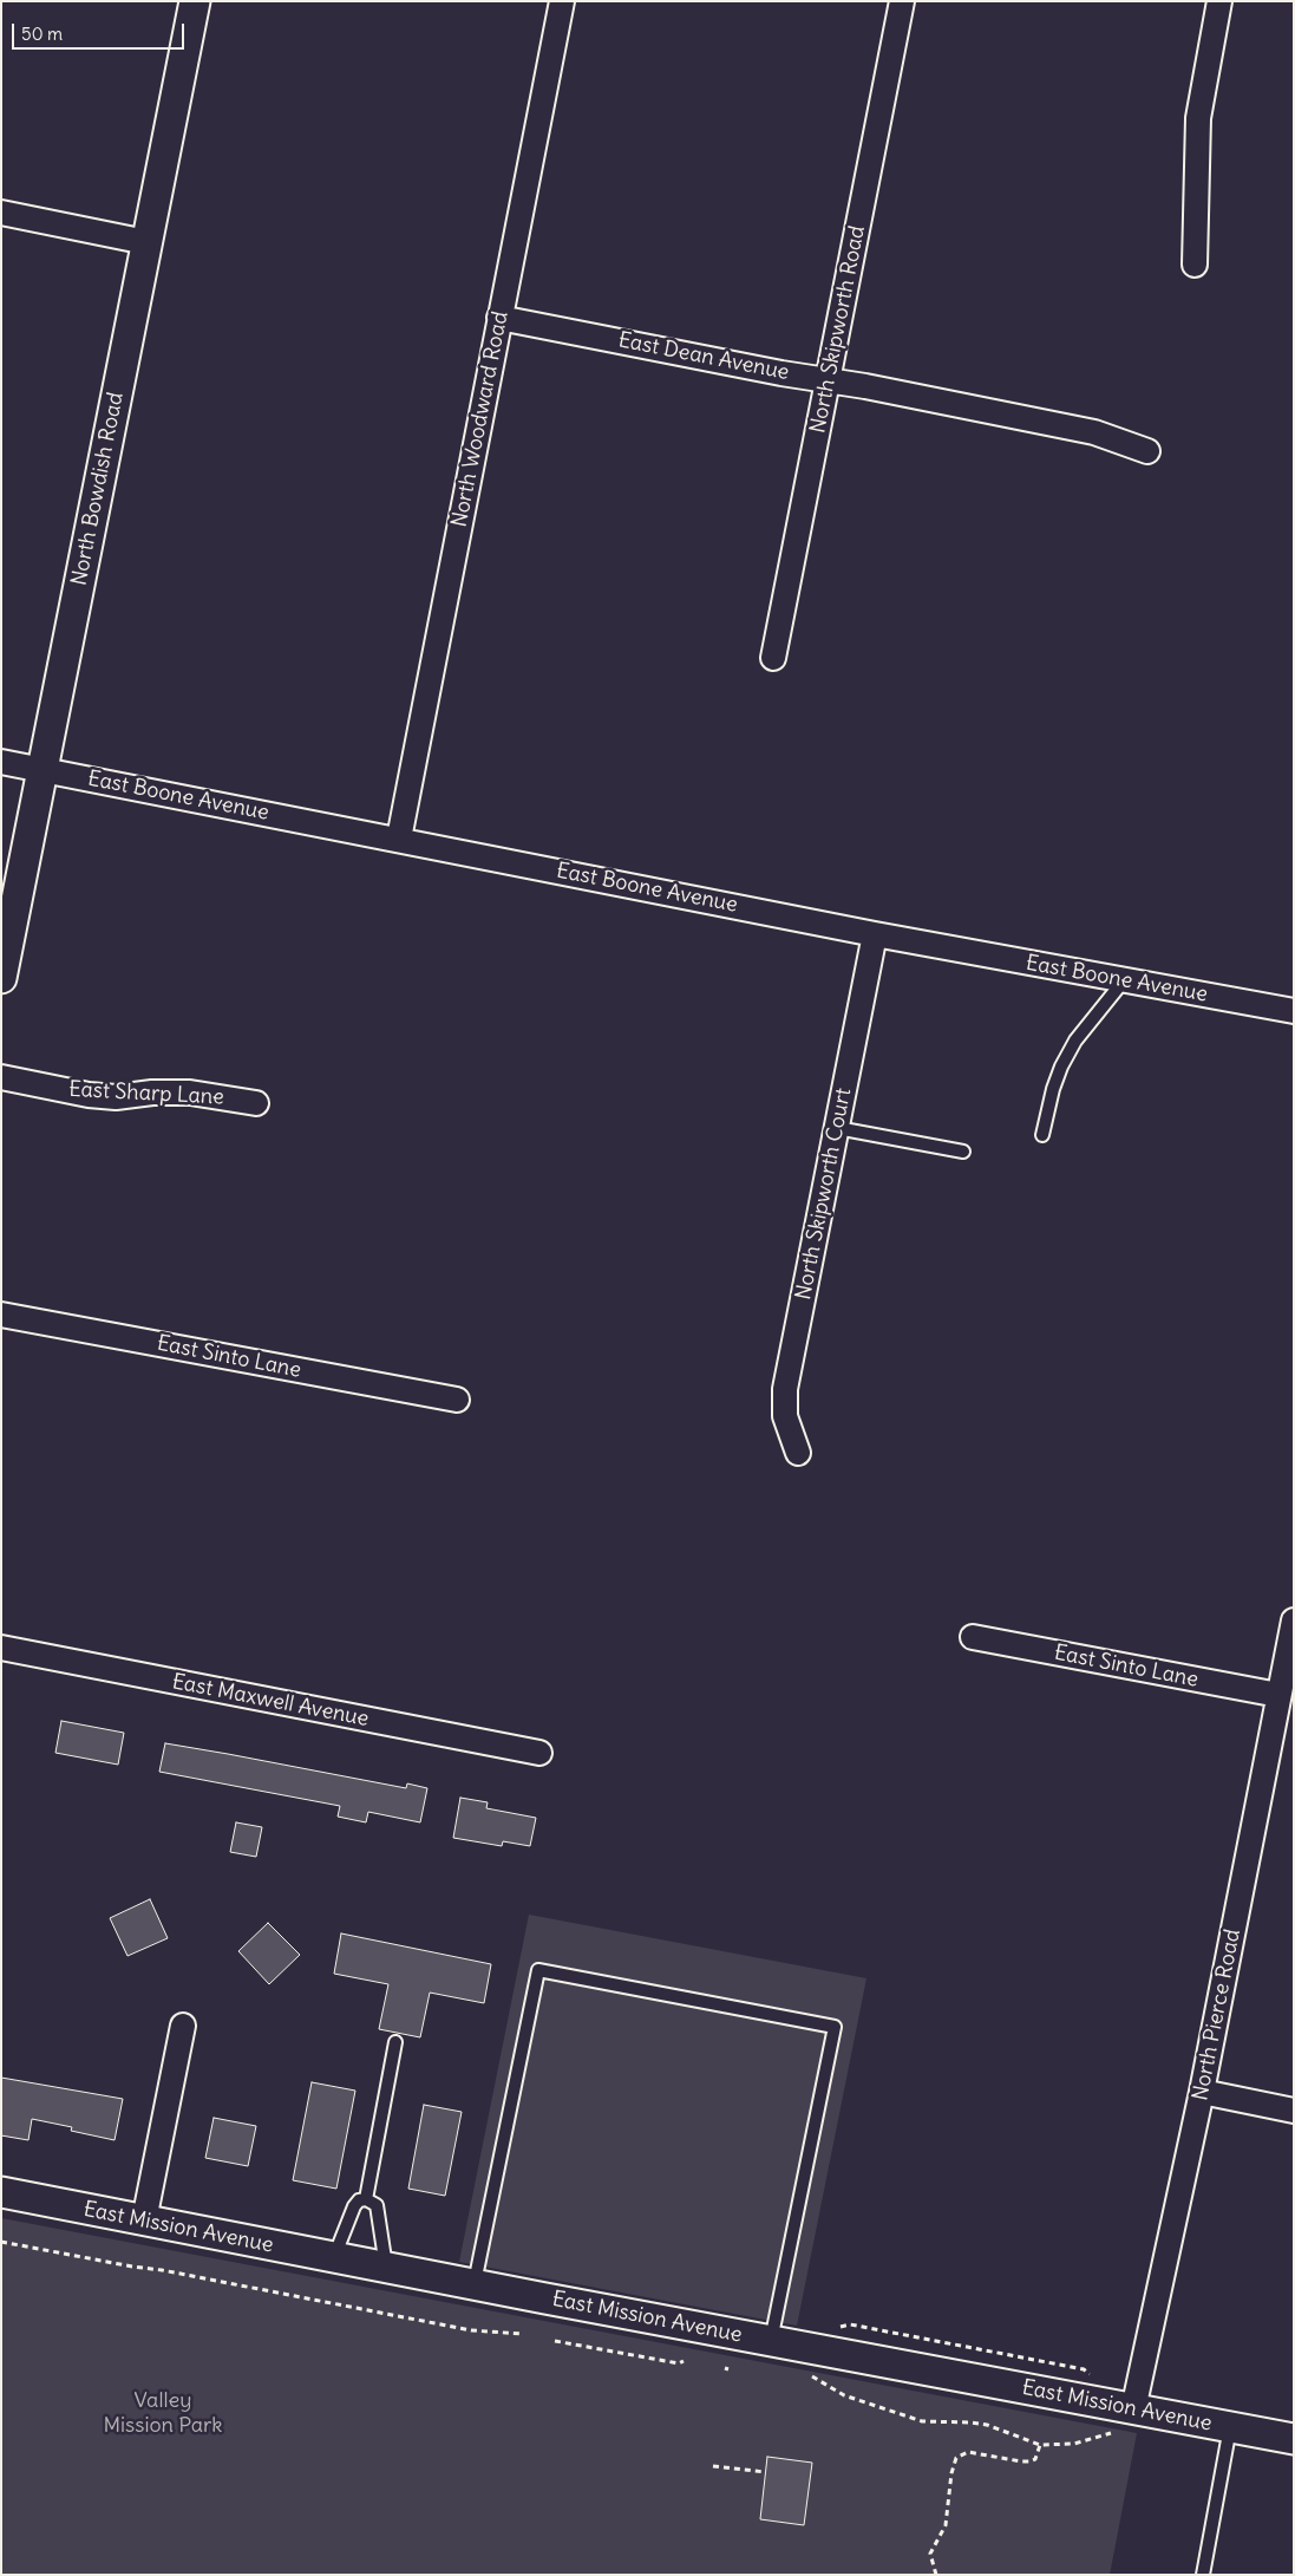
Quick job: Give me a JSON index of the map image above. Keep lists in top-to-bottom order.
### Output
{
  "streets": {
    "street": [
      "North Skipworth Road",
      "East Dean Avenue",
      "North Woodward Road",
      "North Bowdish Road",
      "East Boone Avenue",
      "East Sharp Lane",
      "North Skipworth Court",
      "East Sinto Lane",
      "East Maxwell Avenue",
      "North Pierce Road",
      "East Mission Avenue"
    ]
  },
  "crossings": [
    ["North Skipworth Road", "East Dean Avenue"],
    ["East Dean Avenue", "North Woodward Road"],
    ["North Woodward Road", "East Boone Avenue"],
    ["North Bowdish Road", "East Boone Avenue"],
    ["East Boone Avenue", "North Skipworth Court"],
    ["East Sinto Lane", "North Pierce Road"],
    ["North Pierce Road", "East Mission Avenue"]
  ],
  "parks": ["Valley Mission Park"],
  "scale_bar": "50 m"
}
